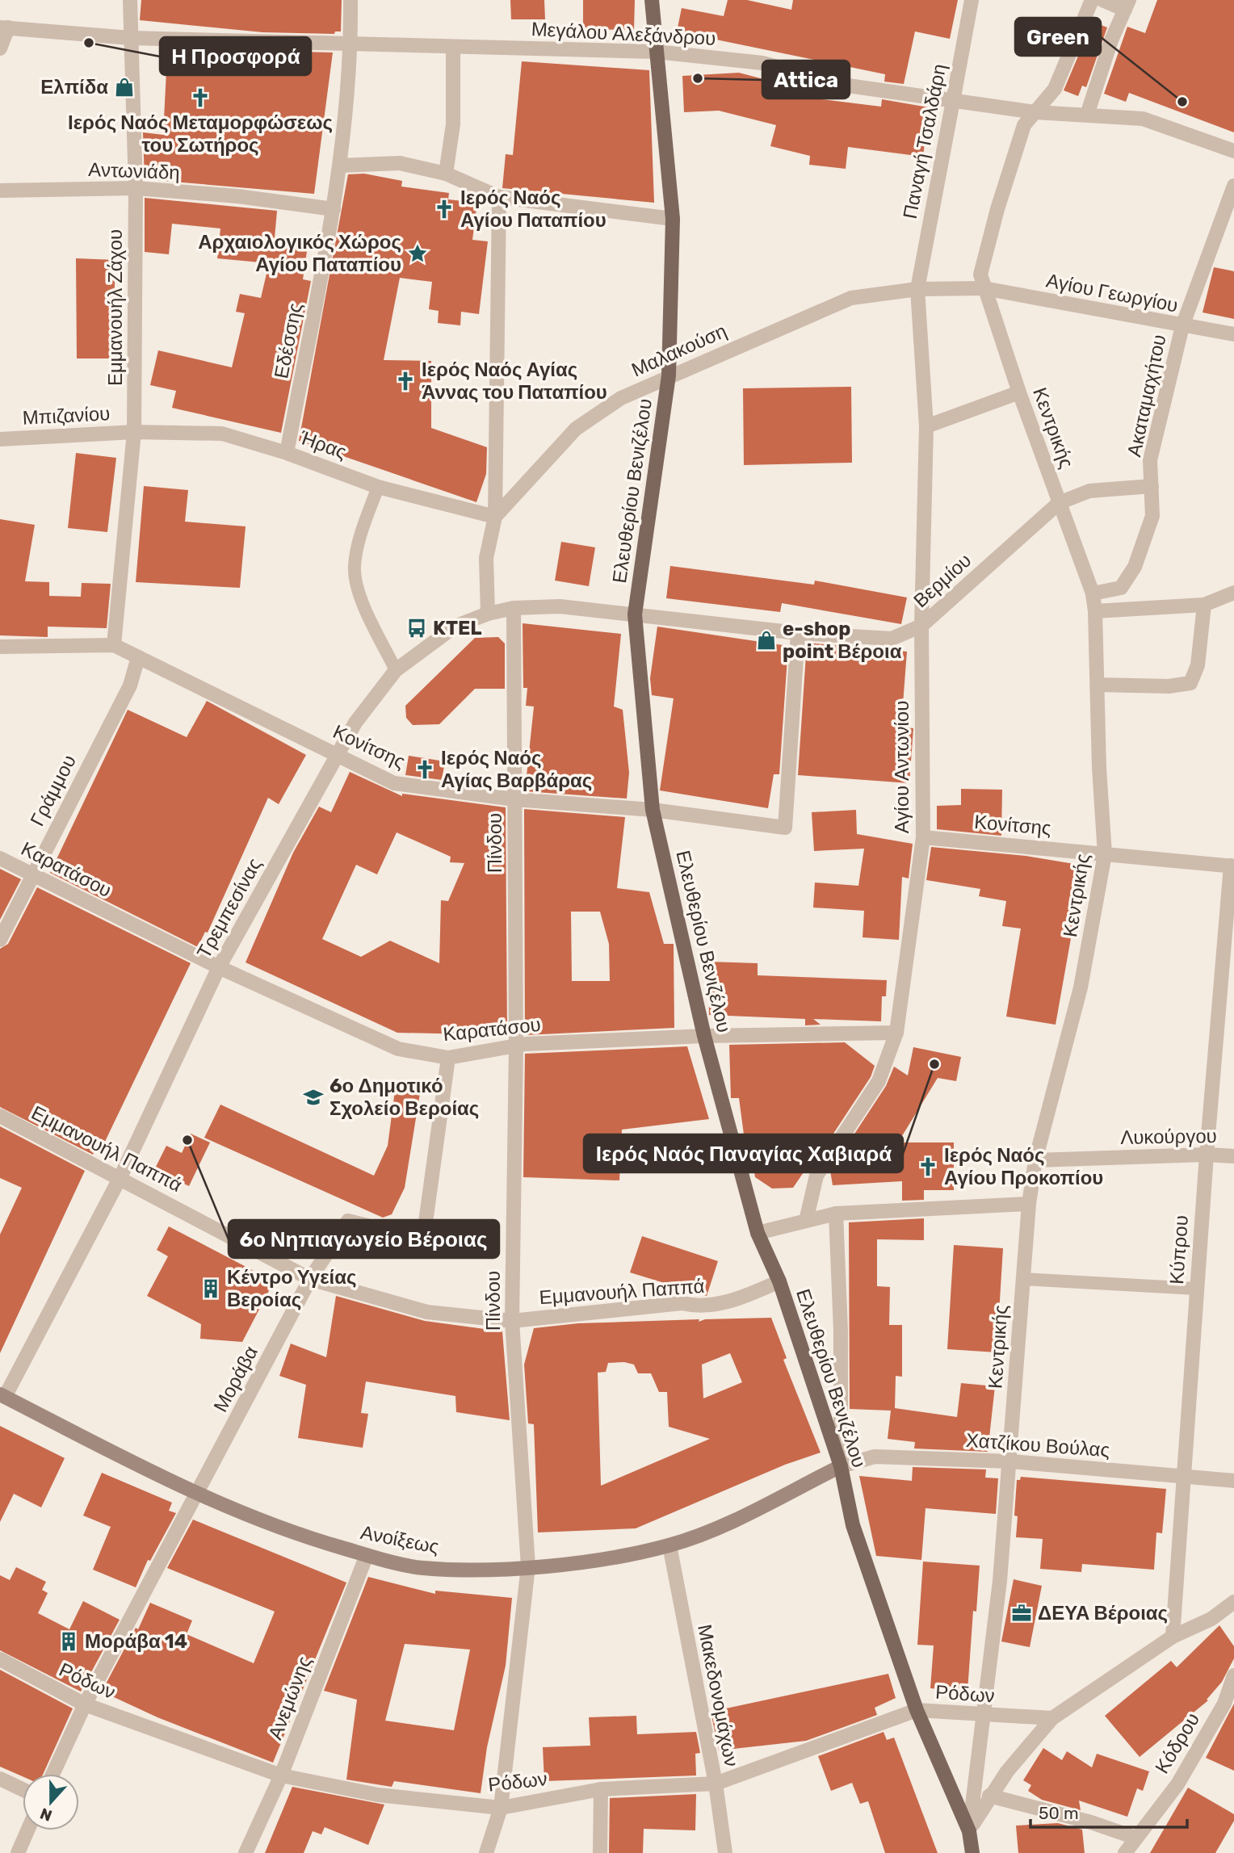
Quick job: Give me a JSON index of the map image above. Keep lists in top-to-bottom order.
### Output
{
  "streets": {
    "main road": ["Ελευθερίου Βενιζέλου", "Ανοίξεως"],
    "street": [
      "Μεγάλου Αλεξάνδρου",
      "Παναγή Τσαλδάρη",
      "Αντωνιάδη",
      "Αγίου Γεωργίου",
      "Εμμανουήλ Ζάχου",
      "Εδέσσης",
      "Μαλακούση",
      "Ακαταμαχήτου",
      "Μπιζανίου",
      "Κεντρικής",
      "Ήρας",
      "Βερμίου",
      "Κονίτσης",
      "Αγίου Αντωνίου",
      "Γράμμου",
      "Πίνδου",
      "Καρατάσου",
      "Τρεμπεσίνας",
      "Λυκούργου",
      "Εμμανουήλ Παππά",
      "Κύπρου",
      "Μοράβα",
      "Χατζίκου Βούλας",
      "Ρόδων",
      "Μακεδονομάχων",
      "Ανεμώνης",
      "Κόδρου"
    ]
  },
  "crossings": [
    ["Μεγάλου Αλεξάνδρου", "Παναγή Τσαλδάρη"],
    ["Μεγάλου Αλεξάνδρου", "Εμμανουήλ Ζάχου"],
    ["Μεγάλου Αλεξάνδρου", "Εδέσσης"],
    ["Μεγάλου Αλεξάνδρου", "Κεντρικής"],
    ["Μεγάλου Αλεξάνδρου", "Ελευθερίου Βενιζέλου"],
    ["Παναγή Τσαλδάρη", "Μαλακούση"],
    ["Παναγή Τσαλδάρη", "Αγίου Αντωνίου"],
    ["Αντωνιάδη", "Εμμανουήλ Ζάχου"],
    ["Αντωνιάδη", "Εδέσσης"],
    ["Αγίου Γεωργίου", "Μαλακούση"],
    ["Αγίου Γεωργίου", "Ακαταμαχήτου"],
    ["Αγίου Γεωργίου", "Κεντρικής"],
    ["Εμμανουήλ Ζάχου", "Μπιζανίου"],
    ["Εμμανουήλ Ζάχου", "Ήρας"],
    ["Εμμανουήλ Ζάχου", "Κονίτσης"],
    ["Εδέσσης", "Ήρας"],
    ["Μαλακούση", "Κεντρικής"],
    ["Μαλακούση", "Ήρας"],
    ["Μαλακούση", "Ελευθερίου Βενιζέλου"],
    ["Μαλακούση", "Αγίου Αντωνίου"],
    ["Ακαταμαχήτου", "Κεντρικής"],
    ["Ακαταμαχήτου", "Βερμίου"],
    ["Μπιζανίου", "Ήρας"],
    ["Κεντρικής", "Ελευθερίου Βενιζέλου"],
    ["Κεντρικής", "Βερμίου"],
    ["Κεντρικής", "Κονίτσης"],
    ["Κεντρικής", "Λυκούργου"],
    ["Κεντρικής", "Χατζίκου Βούλας"],
    ["Κεντρικής", "Ρόδων"],
    ["Ελευθερίου Βενιζέλου", "Βερμίου"],
    ["Ελευθερίου Βενιζέλου", "Κονίτσης"],
    ["Ελευθερίου Βενιζέλου", "Καρατάσου"],
    ["Ελευθερίου Βενιζέλου", "Τρεμπεσίνας"],
    ["Ελευθερίου Βενιζέλου", "Εμμανουήλ Παππά"],
    ["Ελευθερίου Βενιζέλου", "Χατζίκου Βούλας"],
    ["Ελευθερίου Βενιζέλου", "Ανοίξεως"],
    ["Ελευθερίου Βενιζέλου", "Ρόδων"],
    ["Βερμίου", "Κονίτσης"],
    ["Βερμίου", "Αγίου Αντωνίου"],
    ["Βερμίου", "Τρεμπεσίνας"],
    ["Κονίτσης", "Αγίου Αντωνίου"],
    ["Κονίτσης", "Γράμμου"],
    ["Κονίτσης", "Πίνδου"],
    ["Κονίτσης", "Τρεμπεσίνας"],
    ["Κονίτσης", "Κύπρου"],
    ["Αγίου Αντωνίου", "Καρατάσου"],
    ["Γράμμου", "Καρατάσου"],
    ["Πίνδου", "Καρατάσου"],
    ["Πίνδου", "Τρεμπεσίνας"],
    ["Πίνδου", "Εμμανουήλ Παππά"],
    ["Πίνδου", "Ανοίξεως"],
    ["Πίνδου", "Ρόδων"],
    ["Καρατάσου", "Τρεμπεσίνας"],
    ["Καρατάσου", "Μοράβα"],
    ["Τρεμπεσίνας", "Εμμανουήλ Παππά"],
    ["Τρεμπεσίνας", "Ανοίξεως"],
    ["Λυκούργου", "Κύπρου"],
    ["Εμμανουήλ Παππά", "Μοράβα"],
    ["Κύπρου", "Χατζίκου Βούλας"],
    ["Μοράβα", "Ανοίξεως"],
    ["Μοράβα", "Ρόδων"],
    ["Χατζίκου Βούλας", "Ανοίξεως"],
    ["Ανοίξεως", "Μακεδονομάχων"],
    ["Ανοίξεως", "Ανεμώνης"],
    ["Ρόδων", "Μακεδονομάχων"],
    ["Ρόδων", "Ανεμώνης"]
  ],
  "places": {
    "other": [
      "Η Προσφορά",
      "Attica",
      "Green",
      "Ιερός Ναός Παναγίας Χαβιαρά",
      "6ο Νηπιαγωγείο Βέροιας"
    ],
    "shop": ["Ελπίδα", "e-shop point Βέροια"],
    "church": [
      "Ιερός Ναός Μεταμορφώσεως του Σωτήρος",
      "Ιερός Ναός Αγίου Παταπίου",
      "Ιερός Ναός Αγίας Άννας του Παταπίου",
      "Ιερός Ναός Αγίας Βαρβάρας",
      "Ιερός Ναός Αγίου Προκοπίου"
    ],
    "place": ["Αρχαιολογικός Χώρος Αγίου Παταπίου"],
    "bus stop": ["KTEL"],
    "school or university": ["6ο Δημοτικό Σχολείο Βεροίας"],
    "building": ["Κέντρο Υγείας Βεροίας", "Μοράβα 14"],
    "office": ["ΔΕΥΑ Βέροιας"]
  },
  "scale_bar": "50 m",
  "north": "bottom"
}
